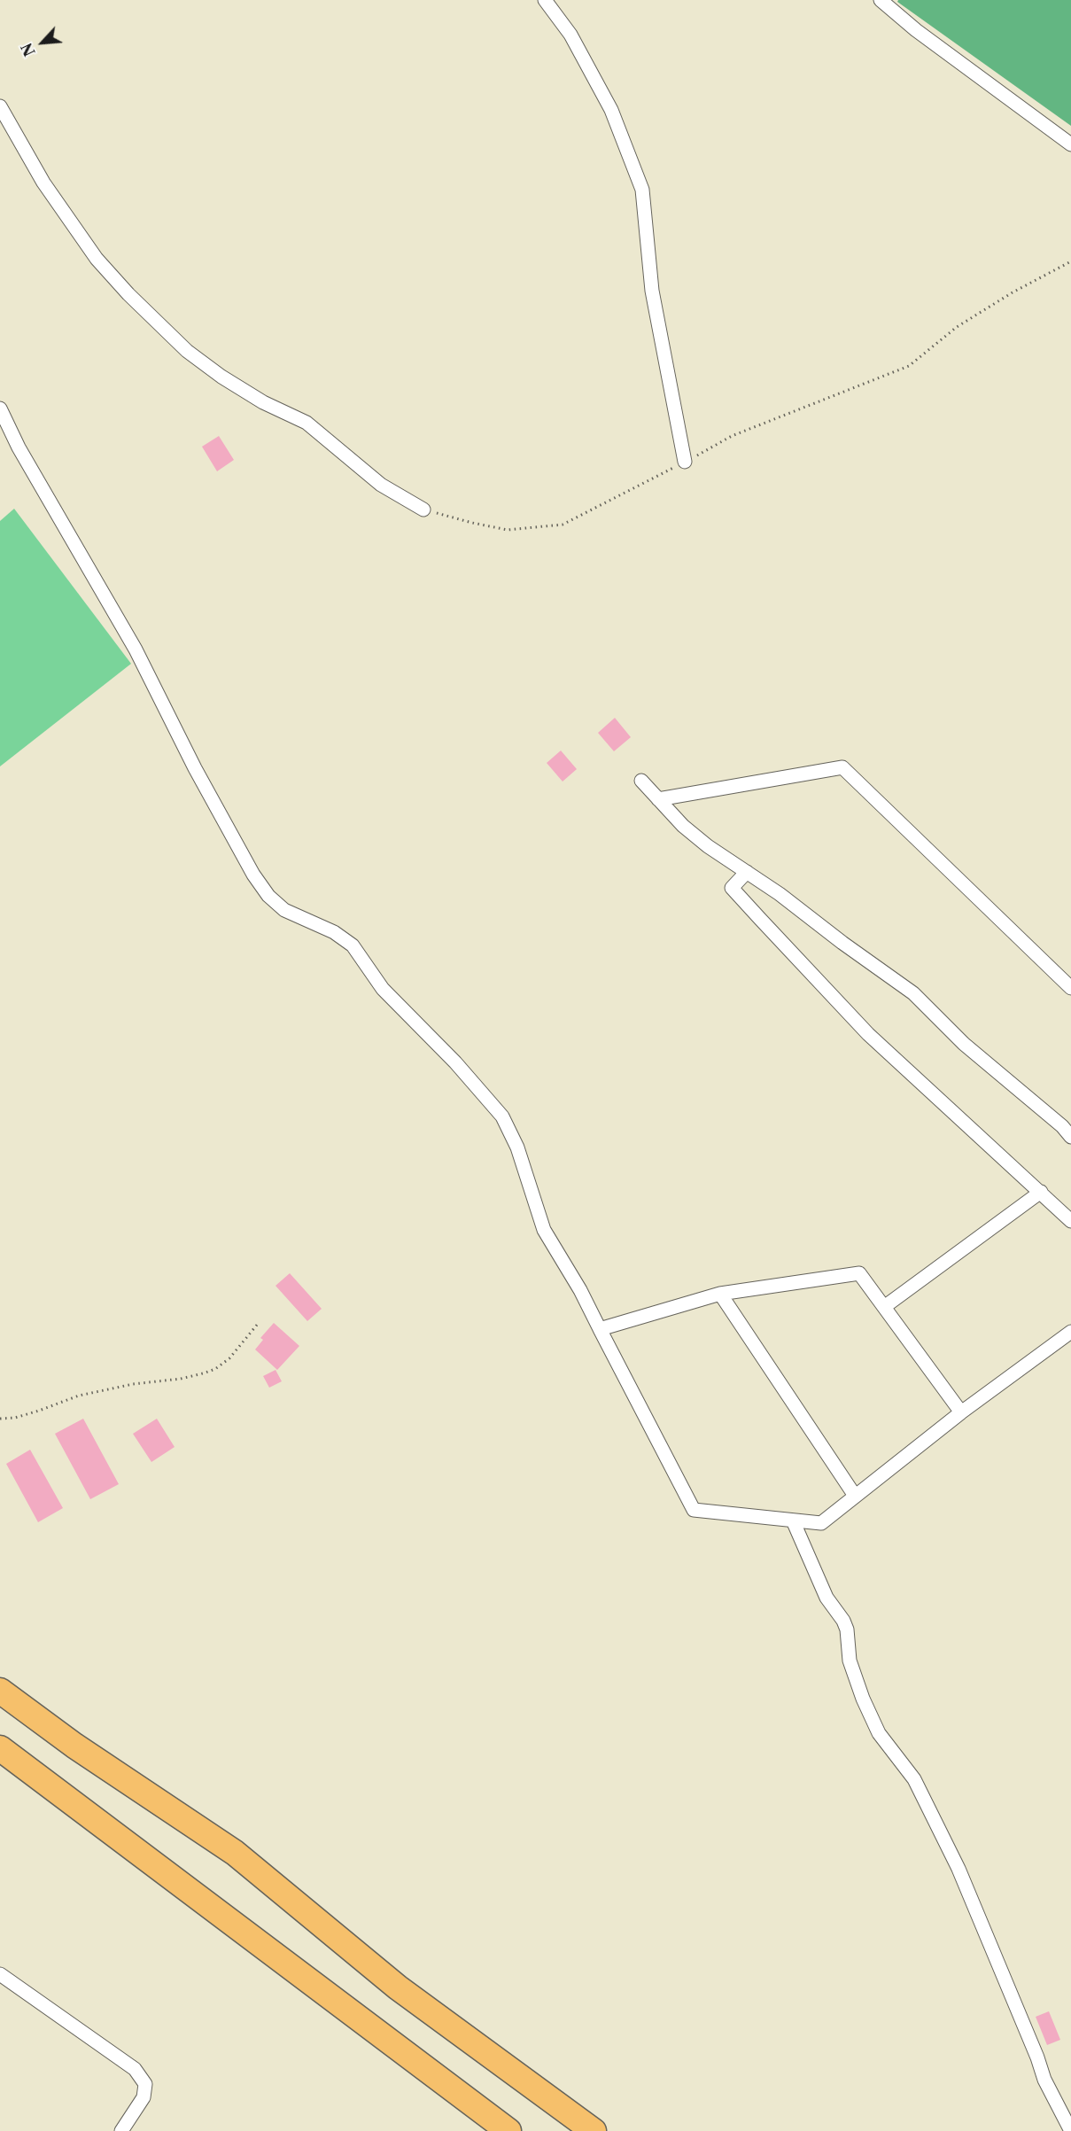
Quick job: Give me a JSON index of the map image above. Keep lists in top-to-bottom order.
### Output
{
  "north": "bottom left"
}
